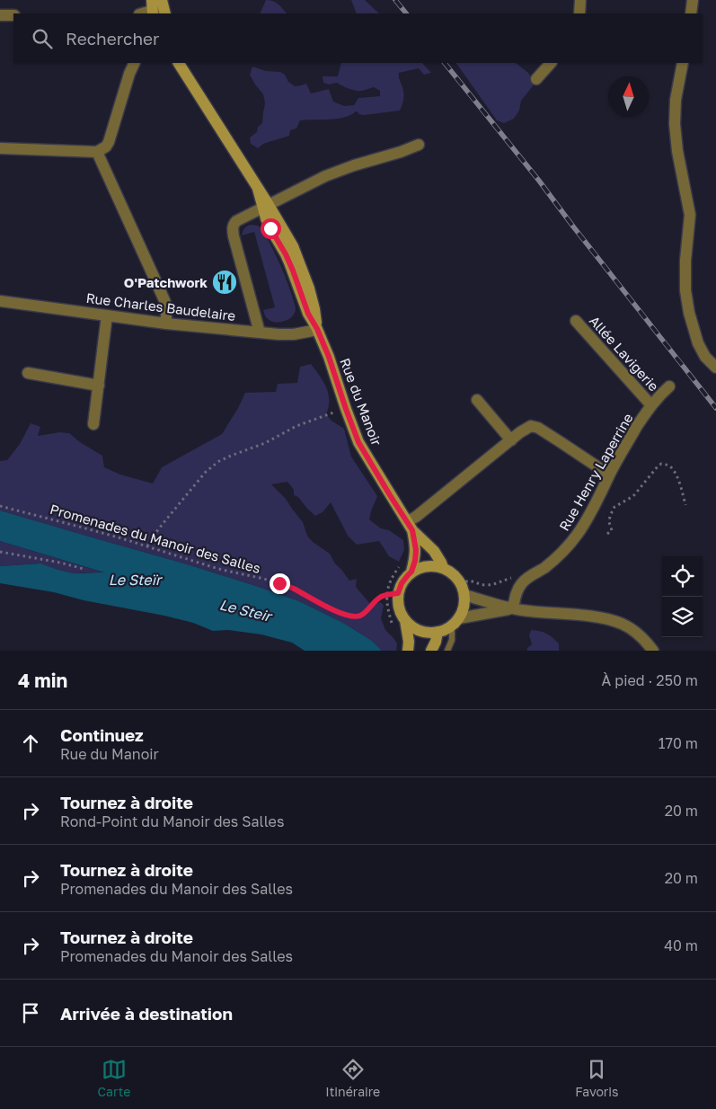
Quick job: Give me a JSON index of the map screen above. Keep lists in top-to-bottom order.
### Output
{
  "streets": {
    "street": [
      "Rue Charles Baudelaire",
      "Allée Lavigerie",
      "Rue du Manoir",
      "Rue Henry Laperrine"
    ],
    "path": ["Promenades du Manoir des Salles"]
  },
  "crossings": [
    ["Rue Charles Baudelaire", "Rue du Manoir"],
    ["Allée Lavigerie", "Rue Henry Laperrine"],
    ["Rue du Manoir", "Promenades du Manoir des Salles"]
  ],
  "water": ["Le Steïr", "Le Steir"],
  "places": {
    "restaurant": ["O'Patchwork"]
  },
  "north": "top",
  "page": {
    "search": "Rechercher",
    "heading": ["4 min", "À pied · 250 m"],
    "list": [
      ["Continuez", "Rue du Manoir", "170 m"],
      ["Tournez à droite", "Rond-Point du Manoir des Salles", "20 m"],
      ["Tournez à droite", "Promenades du Manoir des Salles", "20 m"],
      ["Tournez à droite", "Promenades du Manoir des Salles", "40 m"],
      "Arrivée à destination"
    ],
    "nav": ["Carte", "Itinéraire", "Favoris"]
  }
}
